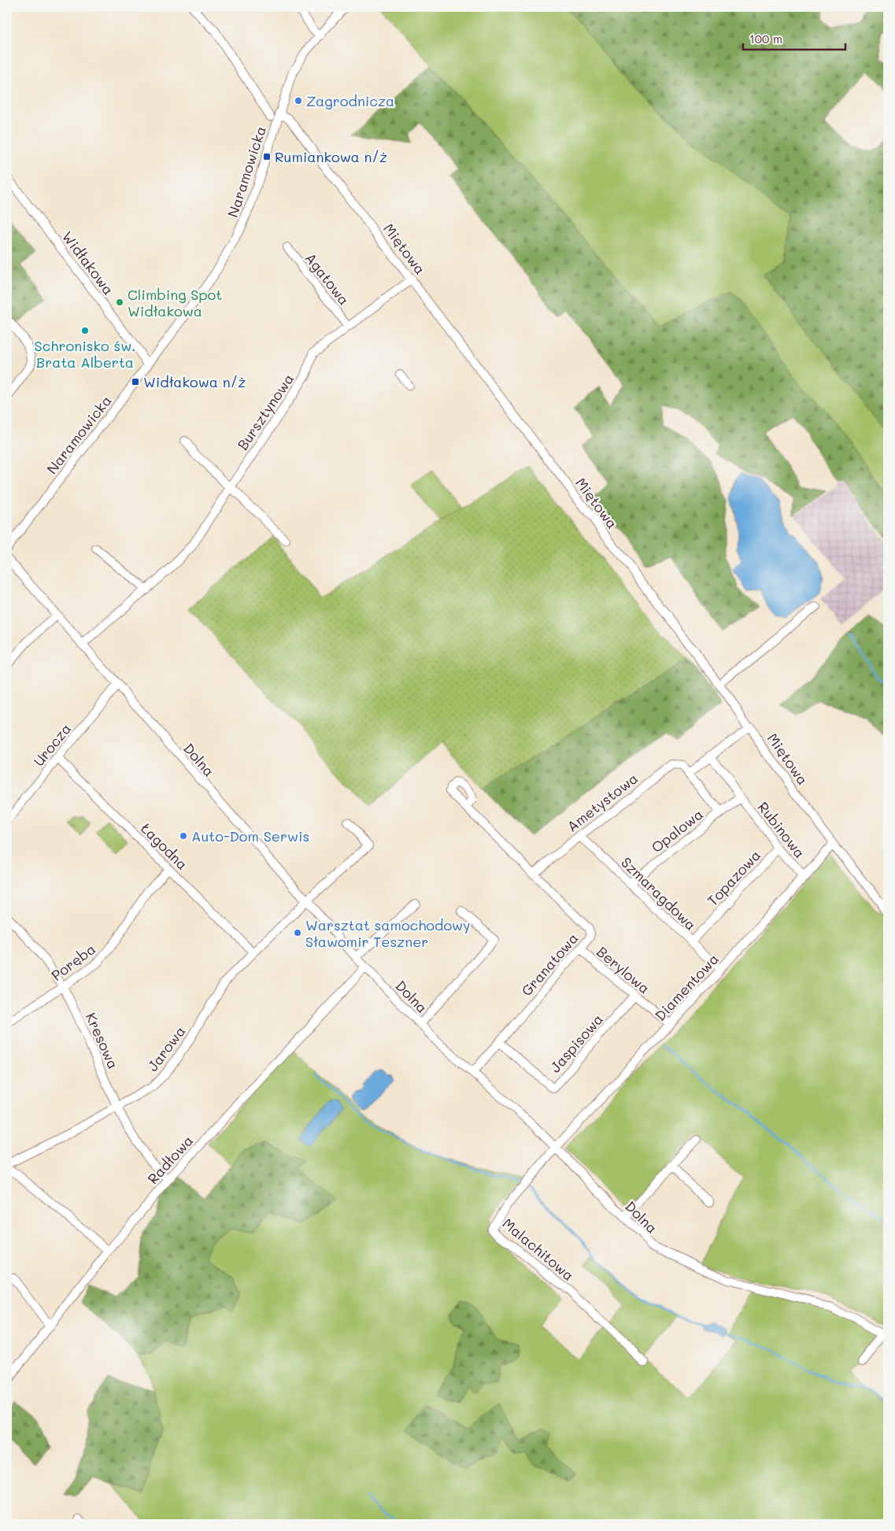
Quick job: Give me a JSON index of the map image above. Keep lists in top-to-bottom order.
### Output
{
  "streets": {
    "street": [
      "Naramowicka",
      "Miętowa",
      "Widłakowa",
      "Agatowa",
      "Bursztynowa",
      "Urocza",
      "Dolna",
      "Ametystowa",
      "Rubinowa",
      "Opalowa",
      "Łagodna",
      "Topazowa",
      "Szmaragdowa",
      "Poręba",
      "Granatowa",
      "Berylowa",
      "Diamentowa",
      "Kresowa",
      "Jaspisowa",
      "Jarowa",
      "Radłowa",
      "Malachitowa"
    ]
  },
  "crossings": [
    ["Naramowicka", "Miętowa"],
    ["Naramowicka", "Widłakowa"],
    ["Miętowa", "Bursztynowa"],
    ["Miętowa", "Diamentowa"],
    ["Agatowa", "Bursztynowa"],
    ["Bursztynowa", "Dolna"],
    ["Urocza", "Dolna"],
    ["Urocza", "Łagodna"],
    ["Dolna", "Granatowa"],
    ["Dolna", "Diamentowa"],
    ["Dolna", "Jarowa"],
    ["Dolna", "Radłowa"],
    ["Dolna", "Malachitowa"],
    ["Ametystowa", "Szmaragdowa"],
    ["Ametystowa", "Granatowa"],
    ["Rubinowa", "Opalowa"],
    ["Rubinowa", "Topazowa"],
    ["Rubinowa", "Diamentowa"],
    ["Opalowa", "Szmaragdowa"],
    ["Łagodna", "Poręba"],
    ["Łagodna", "Jarowa"],
    ["Topazowa", "Szmaragdowa"],
    ["Szmaragdowa", "Diamentowa"],
    ["Poręba", "Kresowa"],
    ["Granatowa", "Berylowa"],
    ["Granatowa", "Jaspisowa"],
    ["Berylowa", "Diamentowa"],
    ["Berylowa", "Jaspisowa"],
    ["Diamentowa", "Malachitowa"],
    ["Kresowa", "Jarowa"],
    ["Kresowa", "Radłowa"]
  ],
  "places": {
    "other": [
      "Zagrodnicza",
      "Climbing Spot Widłakowa",
      "Schronisko św. Brata Alberta",
      "Auto-Dom Serwis",
      "Warsztat samochodowy Sławomir Teszner"
    ],
    "transit": ["Rumiankowa n/ż", "Widłakowa n/ż"]
  },
  "scale_bar": "100 m"
}
